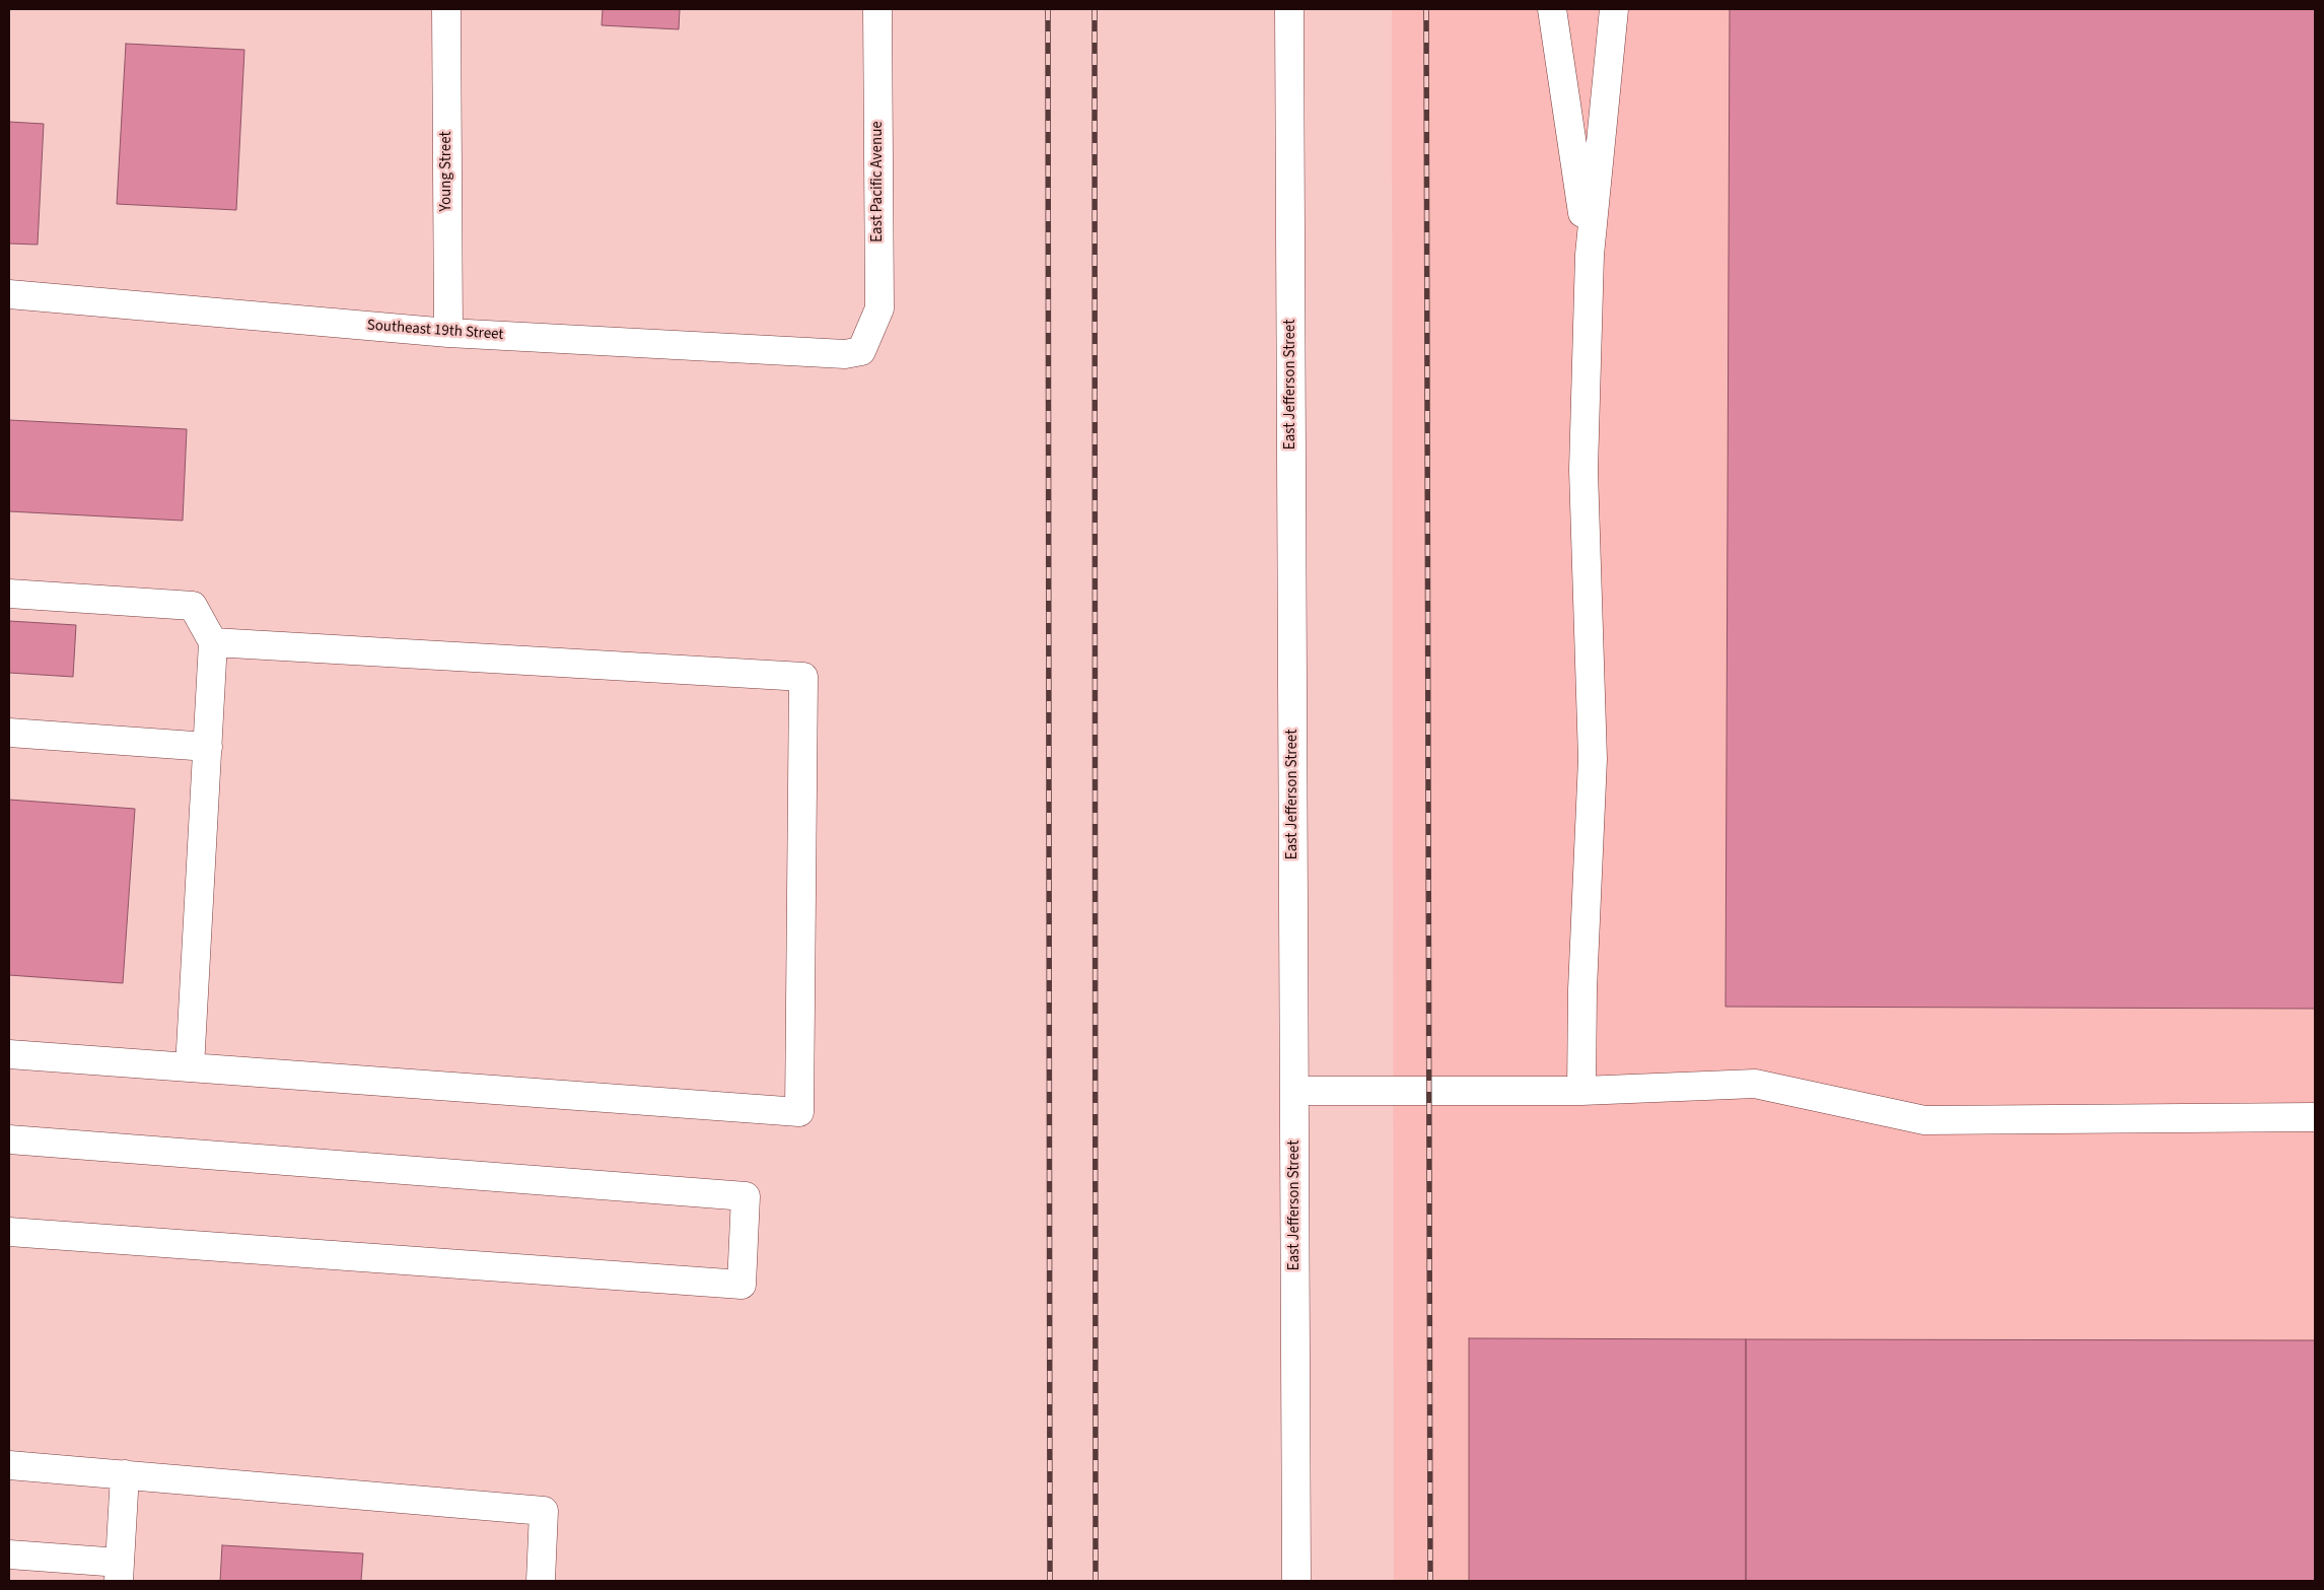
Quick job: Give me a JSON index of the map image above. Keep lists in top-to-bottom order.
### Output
{
  "streets": {
    "main road": [
      "Young Street",
      "East Pacific Avenue",
      "Southeast 19th Street",
      "East Jefferson Street"
    ]
  },
  "crossings": [
    ["Young Street", "Southeast 19th Street"],
    ["East Pacific Avenue", "Southeast 19th Street"]
  ]
}
